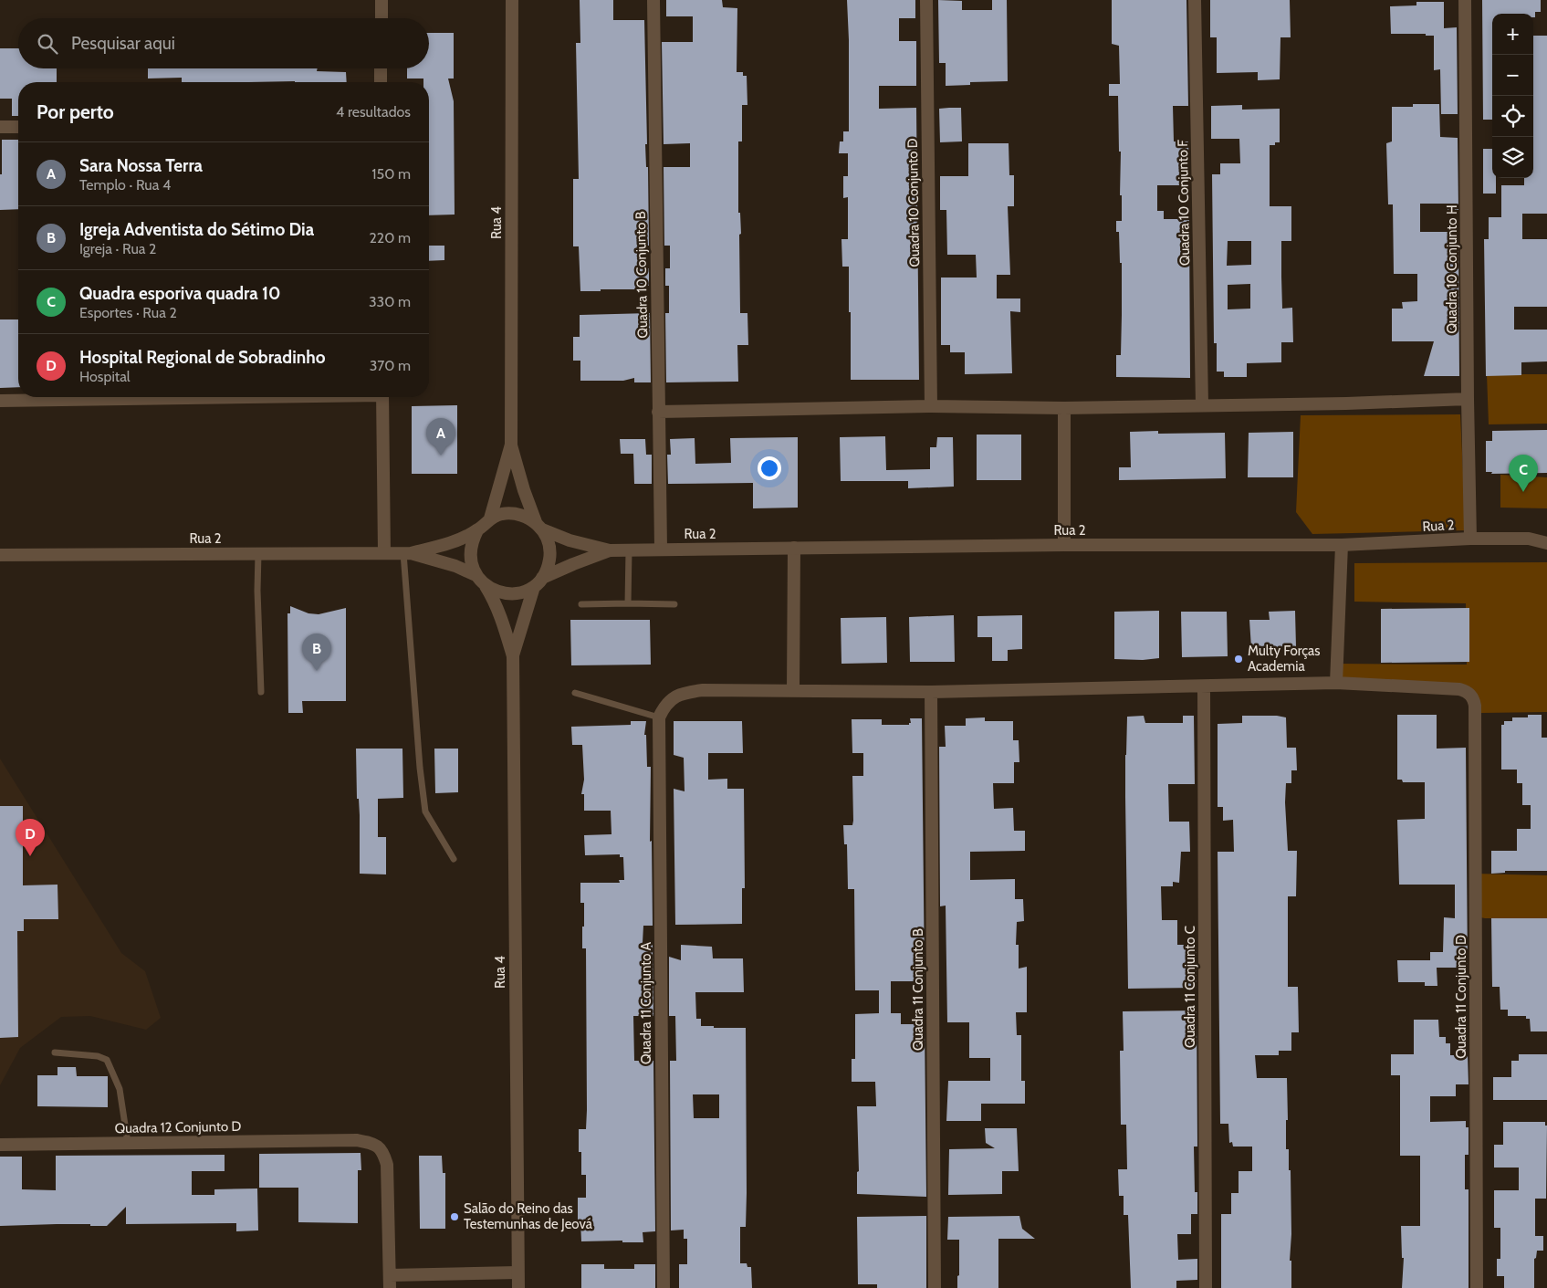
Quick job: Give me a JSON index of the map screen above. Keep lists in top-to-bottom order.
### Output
{
  "streets": {
    "street": [
      "Quadra 10 Conjunto D",
      "Quadra 10 Conjunto F",
      "Rua 4",
      "Quadra 10 Conjunto H",
      "Quadra 10 Conjunto B",
      "Rua 2",
      "Quadra 11 Conjunto C",
      "Quadra 11 Conjunto B",
      "Quadra 11 Conjunto D",
      "Quadra 11 Conjunto A",
      "Quadra 12 Conjunto D"
    ]
  },
  "crossings": [
    ["Quadra 10 Conjunto H", "Rua 2"],
    ["Quadra 10 Conjunto B", "Rua 2"]
  ],
  "places": ["Multy Forças Academia", "Salão do Reino das Testemunhas de Jeová"],
  "page": {
    "map_buttons": ["+", "−"],
    "search": "Pesquisar aqui",
    "heading": ["Por perto", "4 resultados"],
    "list": [
      {
        "mark": "A",
        "name": "Sara Nossa Terra",
        "note": "Templo · Rua 4",
        "value": "150 m"
      },
      {
        "mark": "B",
        "name": "Igreja Adventista do Sétimo Dia",
        "note": "Igreja · Rua 2",
        "value": "220 m"
      },
      {
        "mark": "C",
        "name": "Quadra esporiva quadra 10",
        "note": "Esportes · Rua 2",
        "value": "330 m"
      },
      {
        "mark": "D",
        "name": "Hospital Regional de Sobradinho",
        "note": "Hospital",
        "value": "370 m"
      }
    ],
    "pins": [
      "A",
      "C",
      "B",
      "D"
    ]
  }
}
